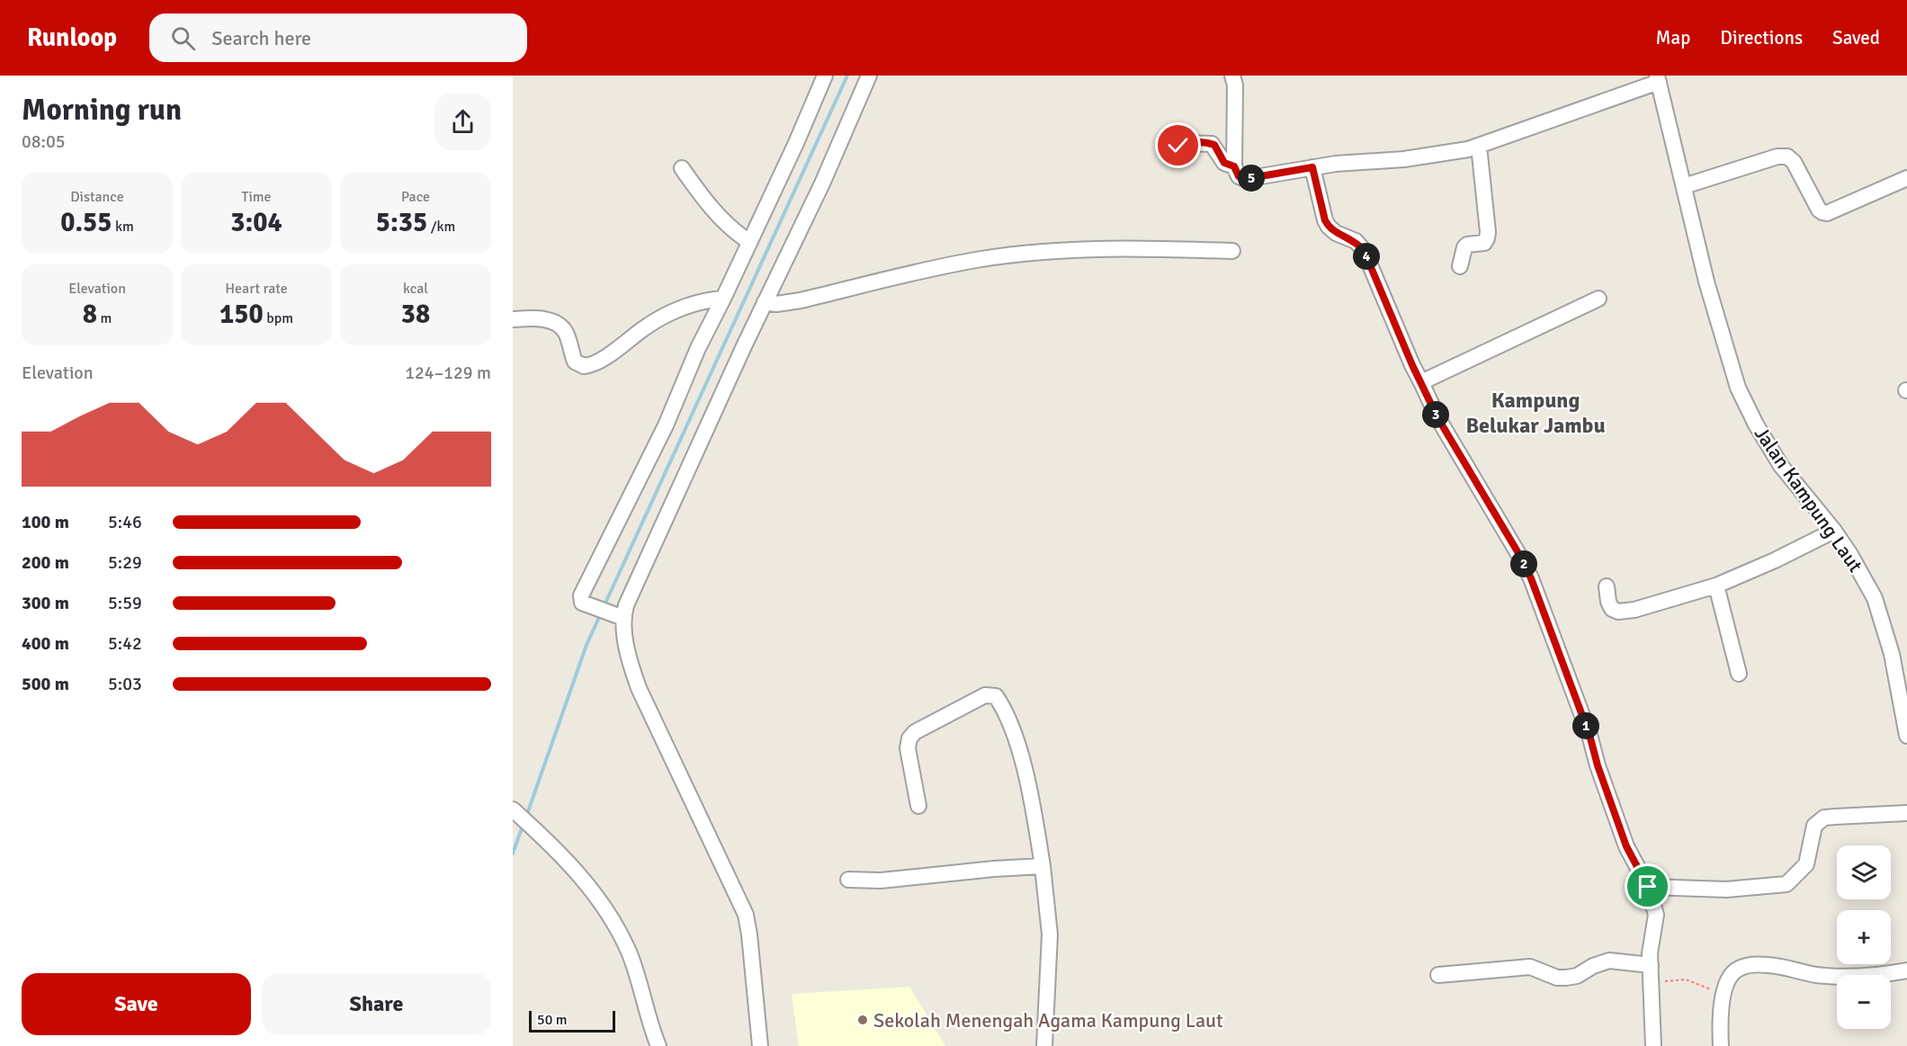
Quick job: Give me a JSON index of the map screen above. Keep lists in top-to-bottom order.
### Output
{
  "streets": {
    "street": ["Jalan Kampung Laut"]
  },
  "districts": ["Kampung Belukar Jambu"],
  "places": ["Sekolah Menengah Agama Kampung Laut"],
  "scale_bar": "50 m",
  "page": {
    "header": "Runloop",
    "search": "Search here",
    "nav": ["Map", "Directions", "Saved"],
    "heading": ["Morning run", "08:05"],
    "pins": [
      "5",
      "4",
      "3",
      "2",
      "1"
    ],
    "stats": [
      ["Distance", "0.55 km"],
      ["Time", "3:04"],
      ["Pace", "5:35 /km"],
      ["Elevation", "8 m"],
      ["Heart rate", "150 bpm"],
      ["kcal", "38"]
    ],
    "chart": ["Elevation", "124–129 m"],
    "list": [
      {
        "name": "100 m",
        "note": "5:46"
      },
      {
        "name": "200 m",
        "note": "5:29"
      },
      {
        "name": "300 m",
        "note": "5:59"
      },
      {
        "name": "400 m",
        "note": "5:42"
      },
      {
        "name": "500 m",
        "note": "5:03"
      }
    ],
    "map_buttons": ["+", "−"],
    "buttons": ["Save", "Share"],
    "scale": "50 m"
  }
}
